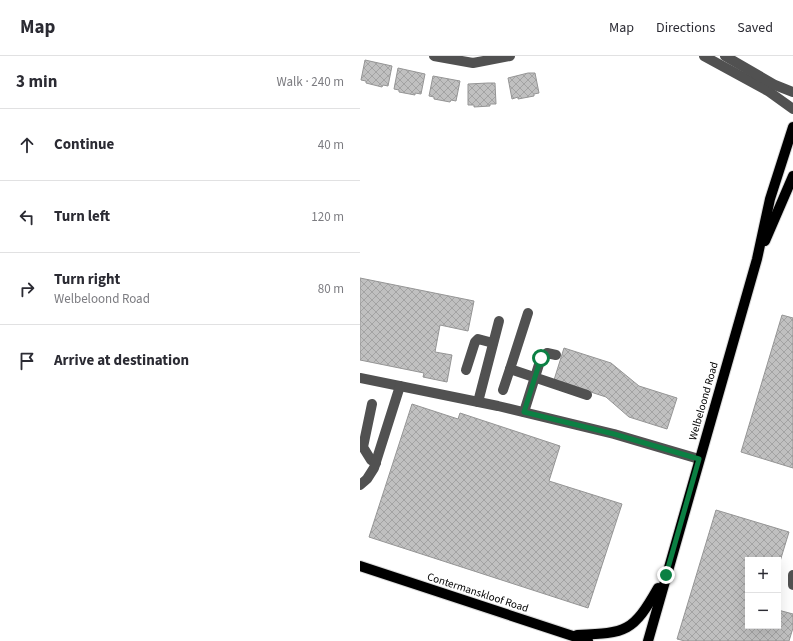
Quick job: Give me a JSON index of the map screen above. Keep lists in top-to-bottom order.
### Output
{
  "streets": {
    "main road": ["Welbeloond Road", "Contermanskloof Road"]
  },
  "page": {
    "header": "Map",
    "nav": ["Map", "Directions", "Saved"],
    "heading": ["3 min", "Walk · 240 m"],
    "list": [
      ["Continue", "40 m"],
      ["Turn left", "120 m"],
      ["Turn right", "Welbeloond Road", "80 m"],
      "Arrive at destination"
    ],
    "map_buttons": ["+", "−"]
  }
}
